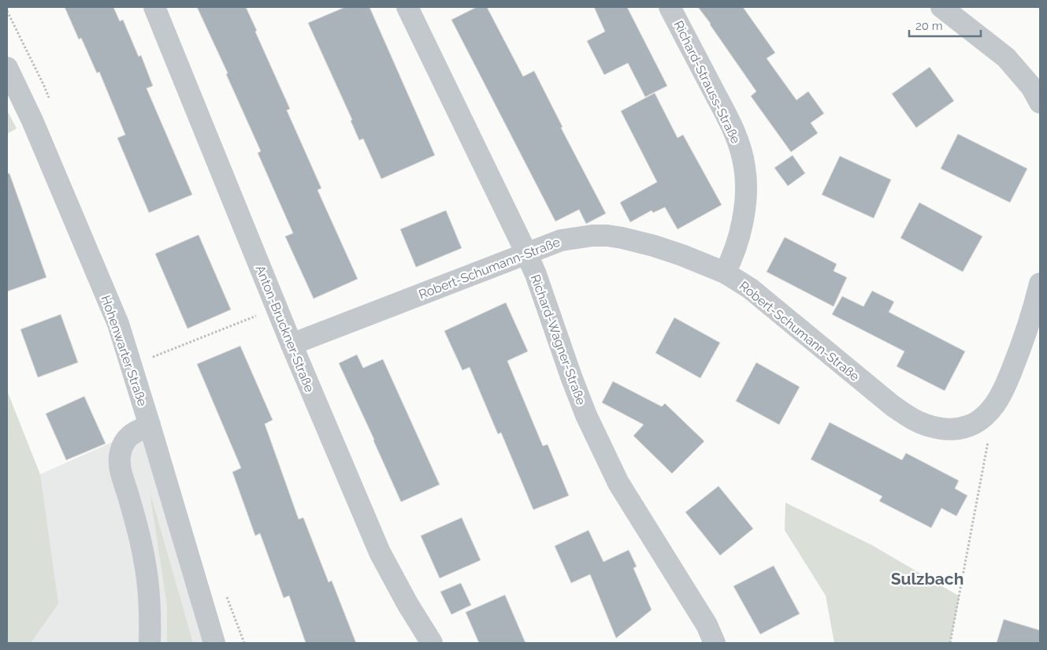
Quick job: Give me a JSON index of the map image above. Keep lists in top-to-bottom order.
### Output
{
  "streets": {
    "street": [
      "Richard-Strauss-Straße",
      "Robert-Schumann-Straße",
      "Anton-Bruckner-Straße",
      "Richard-Wagner-Straße",
      "Hohenwarter Straße"
    ]
  },
  "crossings": [
    ["Richard-Strauss-Straße", "Robert-Schumann-Straße"],
    ["Robert-Schumann-Straße", "Anton-Bruckner-Straße"],
    ["Robert-Schumann-Straße", "Richard-Wagner-Straße"]
  ],
  "districts": ["Sulzbach"],
  "scale_bar": "20 m"
}
